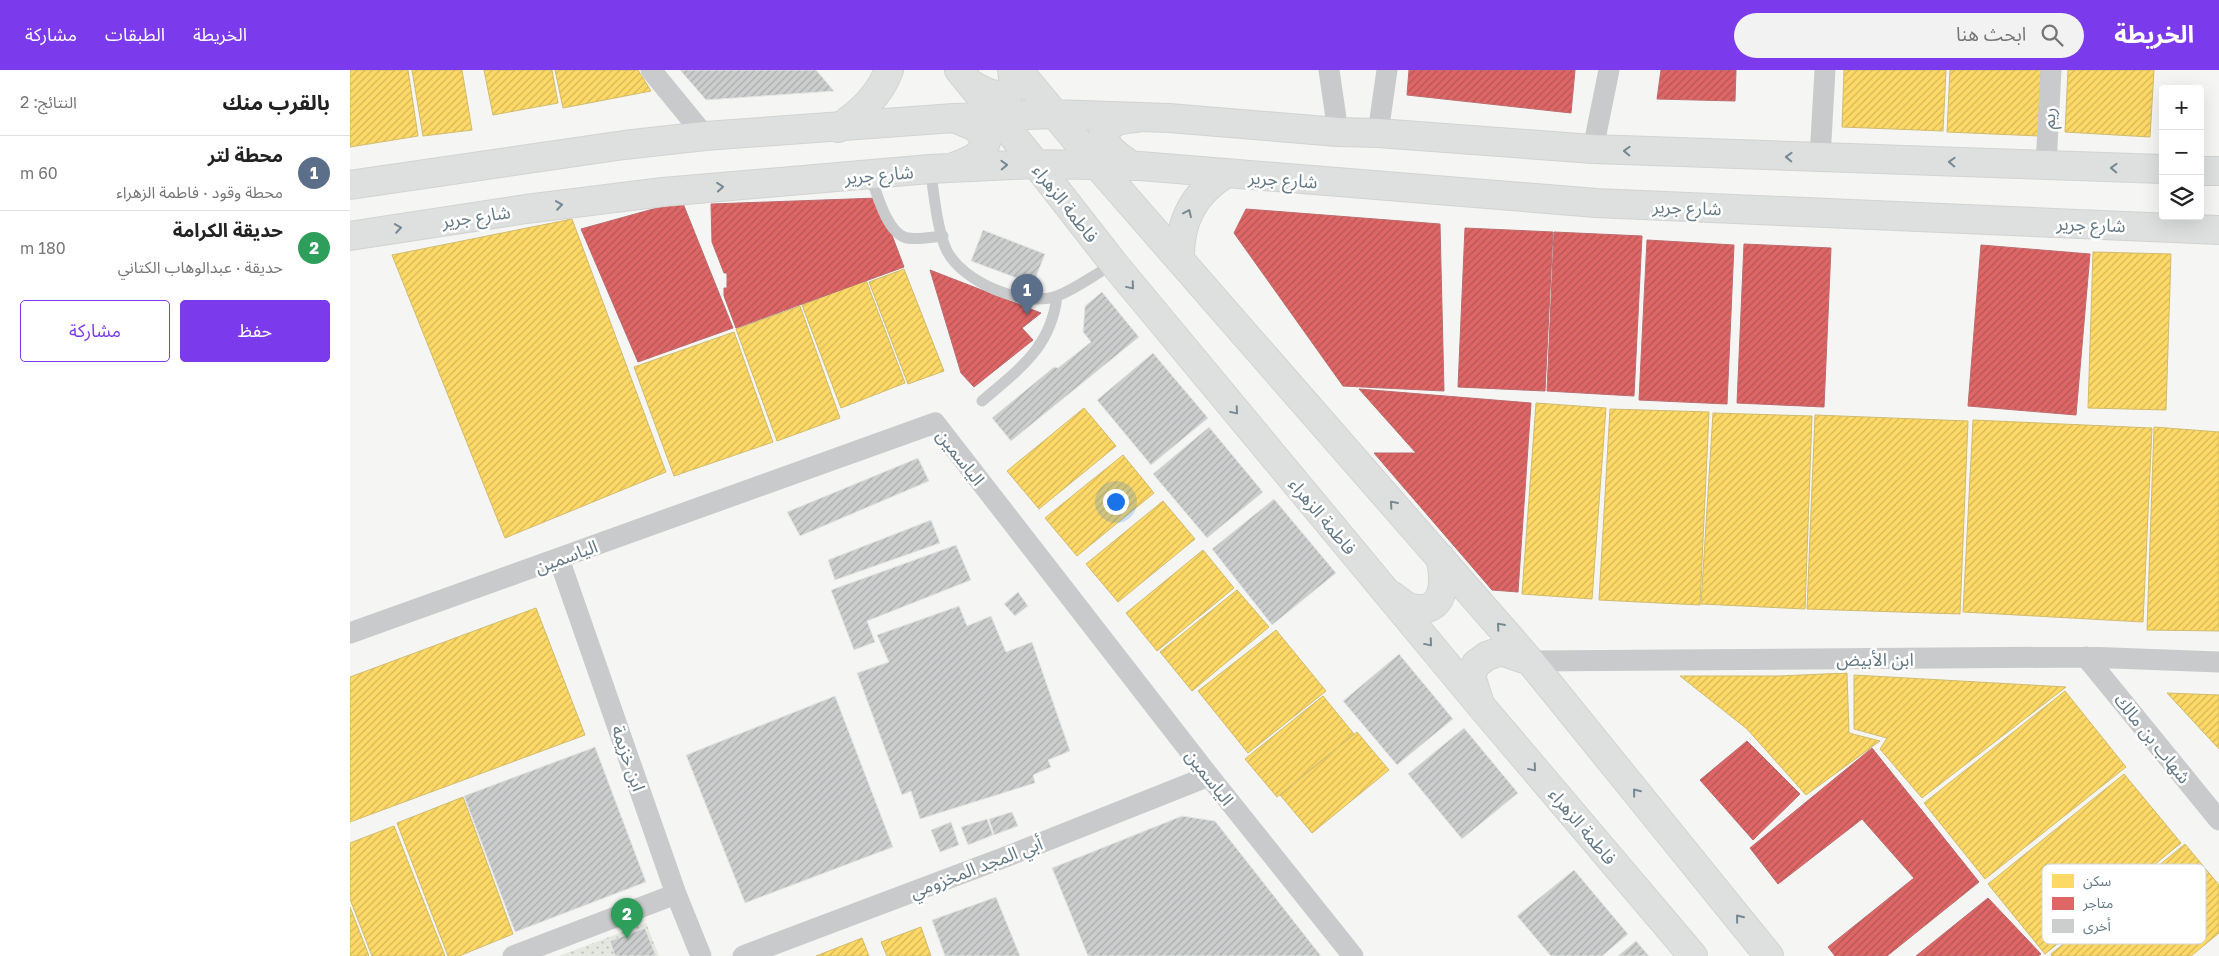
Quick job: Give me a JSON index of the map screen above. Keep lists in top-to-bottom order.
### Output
{
  "streets": {
    "main road": ["شارع جرير", "فاطمة الزهراء"],
    "street": [
      "ريم",
      "الياسمين",
      "ابن الأبيض",
      "شهاب بن مالك",
      "ابن خزيمة",
      "أبي المجد المخزومي"
    ]
  },
  "crossings": [
    ["شارع جرير", "فاطمة الزهراء"],
    ["الياسمين", "ابن خزيمة"],
    ["الياسمين", "أبي المجد المخزومي"],
    ["ابن الأبيض", "شهاب بن مالك"]
  ],
  "legend": ["سكن", "متاجر", "أخرى"],
  "page": {
    "header": "الخريطة",
    "search": "ابحث هنا",
    "nav": ["الخريطة", "الطبقات", "مشاركة"],
    "heading": ["بالقرب منك", "النتائج: 2"],
    "map_buttons": ["+", "−"],
    "list": [
      {
        "mark": "1",
        "name": "محطة لتر",
        "note": "محطة وقود · فاطمة الزهراء",
        "value": "60 m"
      },
      {
        "mark": "2",
        "name": "حديقة الكرامة",
        "note": "حديقة · عبدالوهاب الكتاني",
        "value": "180 m"
      }
    ],
    "pins": ["1", "2"],
    "buttons": ["حفظ", "مشاركة"]
  }
}
